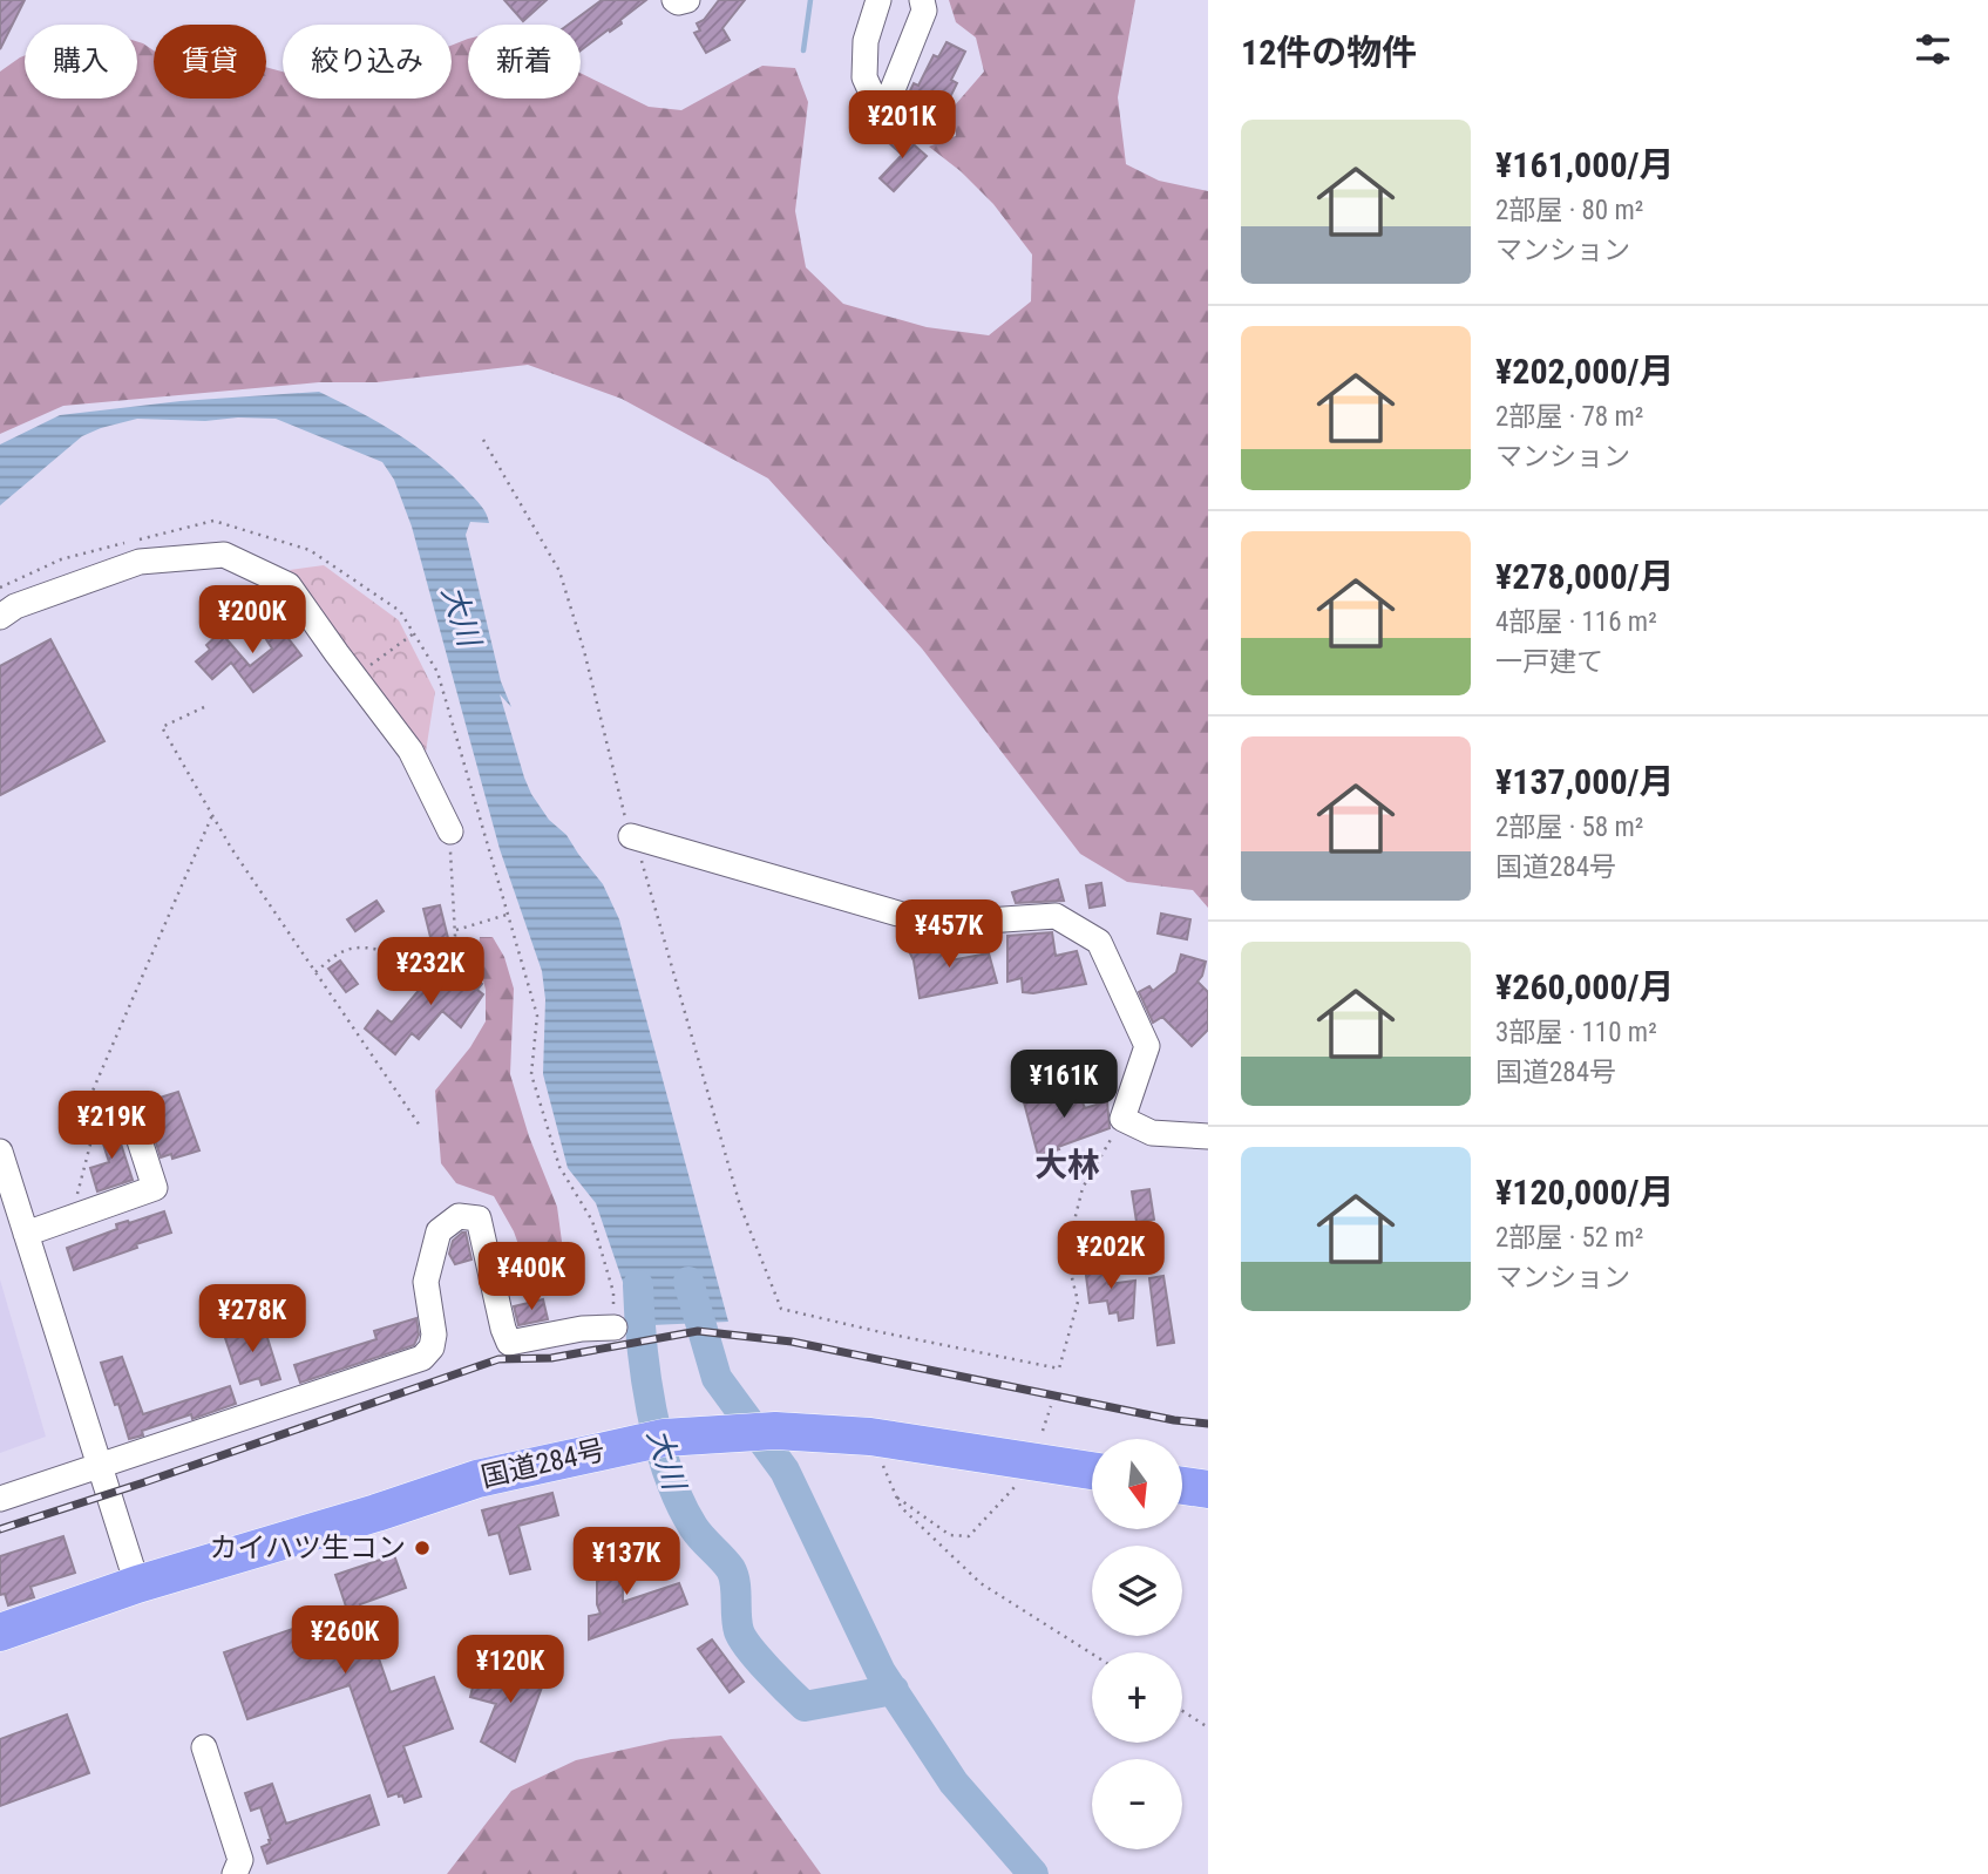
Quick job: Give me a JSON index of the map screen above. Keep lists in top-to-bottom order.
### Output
{
  "streets": {
    "highway": ["国道284号"]
  },
  "districts": ["大林"],
  "water": ["大川"],
  "places": ["カイハツ生コン"],
  "north": "bottom",
  "page": {
    "heading": "12件の物件",
    "chip": [
      "購入",
      "賃貸",
      "絞り込み",
      "新着"
    ],
    "price": [
      "¥201K",
      "¥200K",
      "¥457K",
      "¥232K",
      "¥161K",
      "¥219K",
      "¥202K",
      "¥400K",
      "¥278K",
      "¥137K",
      "¥260K",
      "¥120K"
    ],
    "list": [
      {
        "name": "¥161,000/月",
        "note": "2部屋 · 80 m² · マンション"
      },
      {
        "name": "¥202,000/月",
        "note": "2部屋 · 78 m² · マンション"
      },
      {
        "name": "¥278,000/月",
        "note": "4部屋 · 116 m² · 一戸建て"
      },
      {
        "name": "¥137,000/月",
        "note": "2部屋 · 58 m² · 国道284号"
      },
      {
        "name": "¥260,000/月",
        "note": "3部屋 · 110 m² · 国道284号"
      },
      {
        "name": "¥120,000/月",
        "note": "2部屋 · 52 m² · マンション"
      }
    ],
    "map_buttons": ["+", "−"]
  }
}
